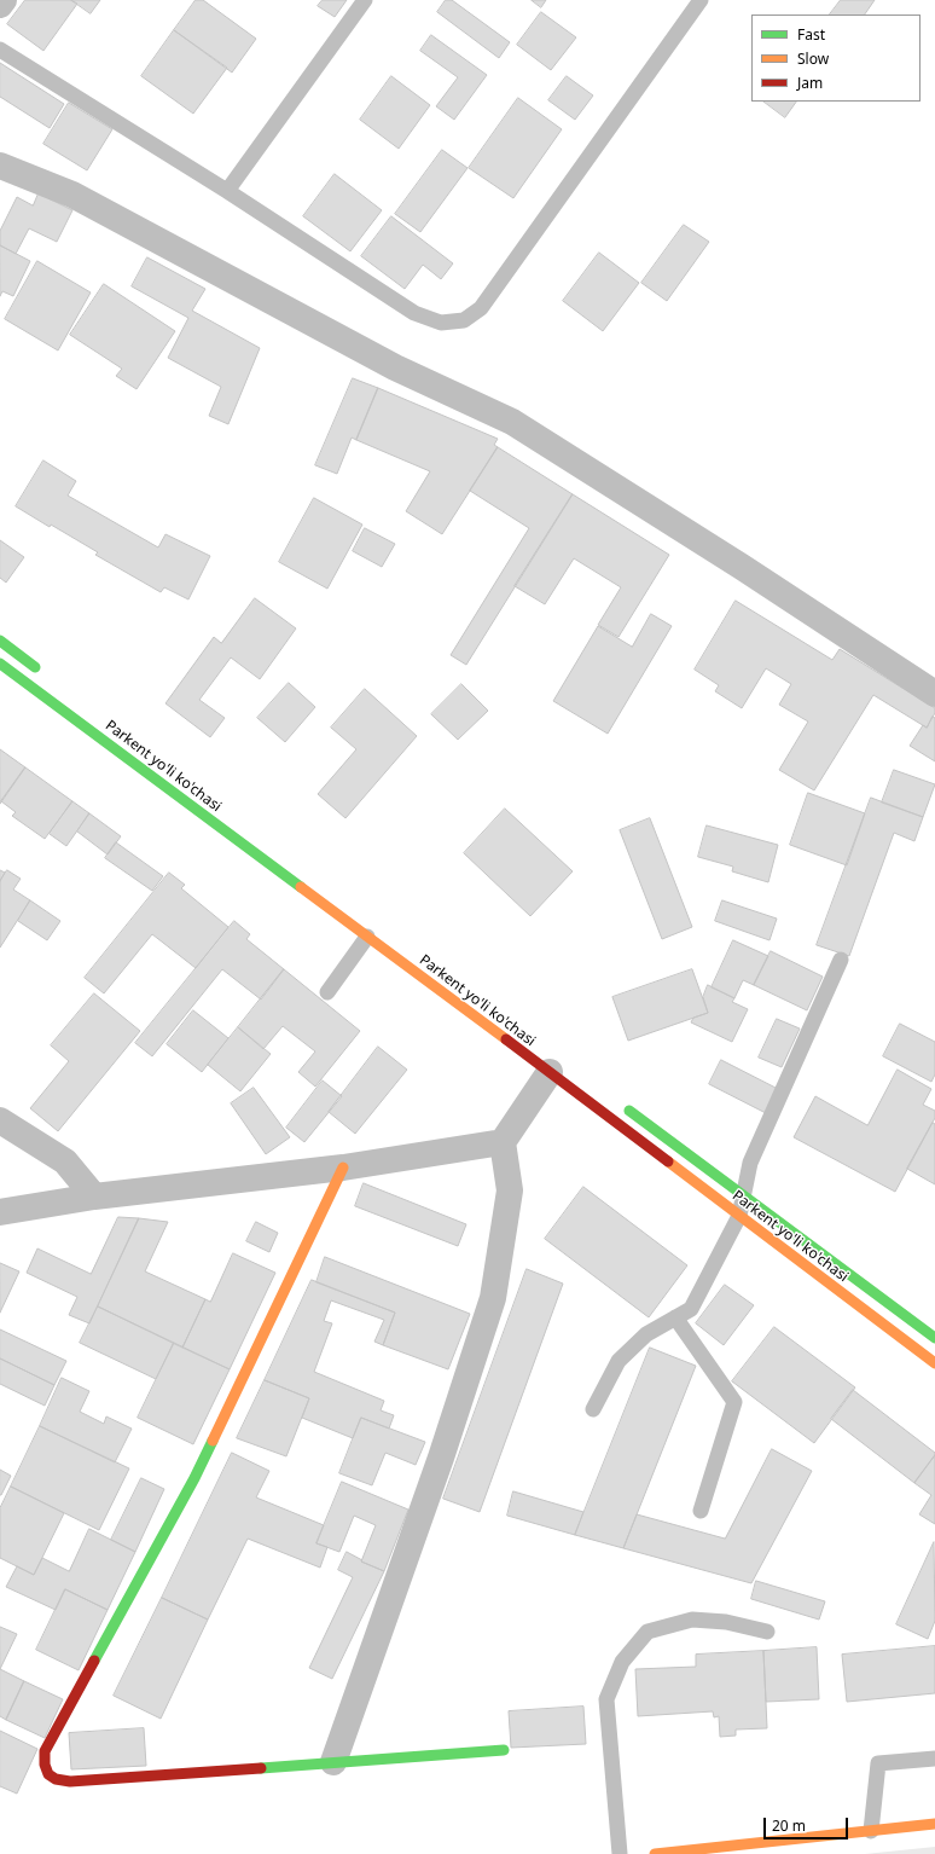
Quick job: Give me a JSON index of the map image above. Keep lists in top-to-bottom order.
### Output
{
  "streets": {
    "main road": ["Parkent yo'li ko'chasi"]
  },
  "legend": ["Fast", "Slow", "Jam"],
  "scale_bar": "20 m"
}
